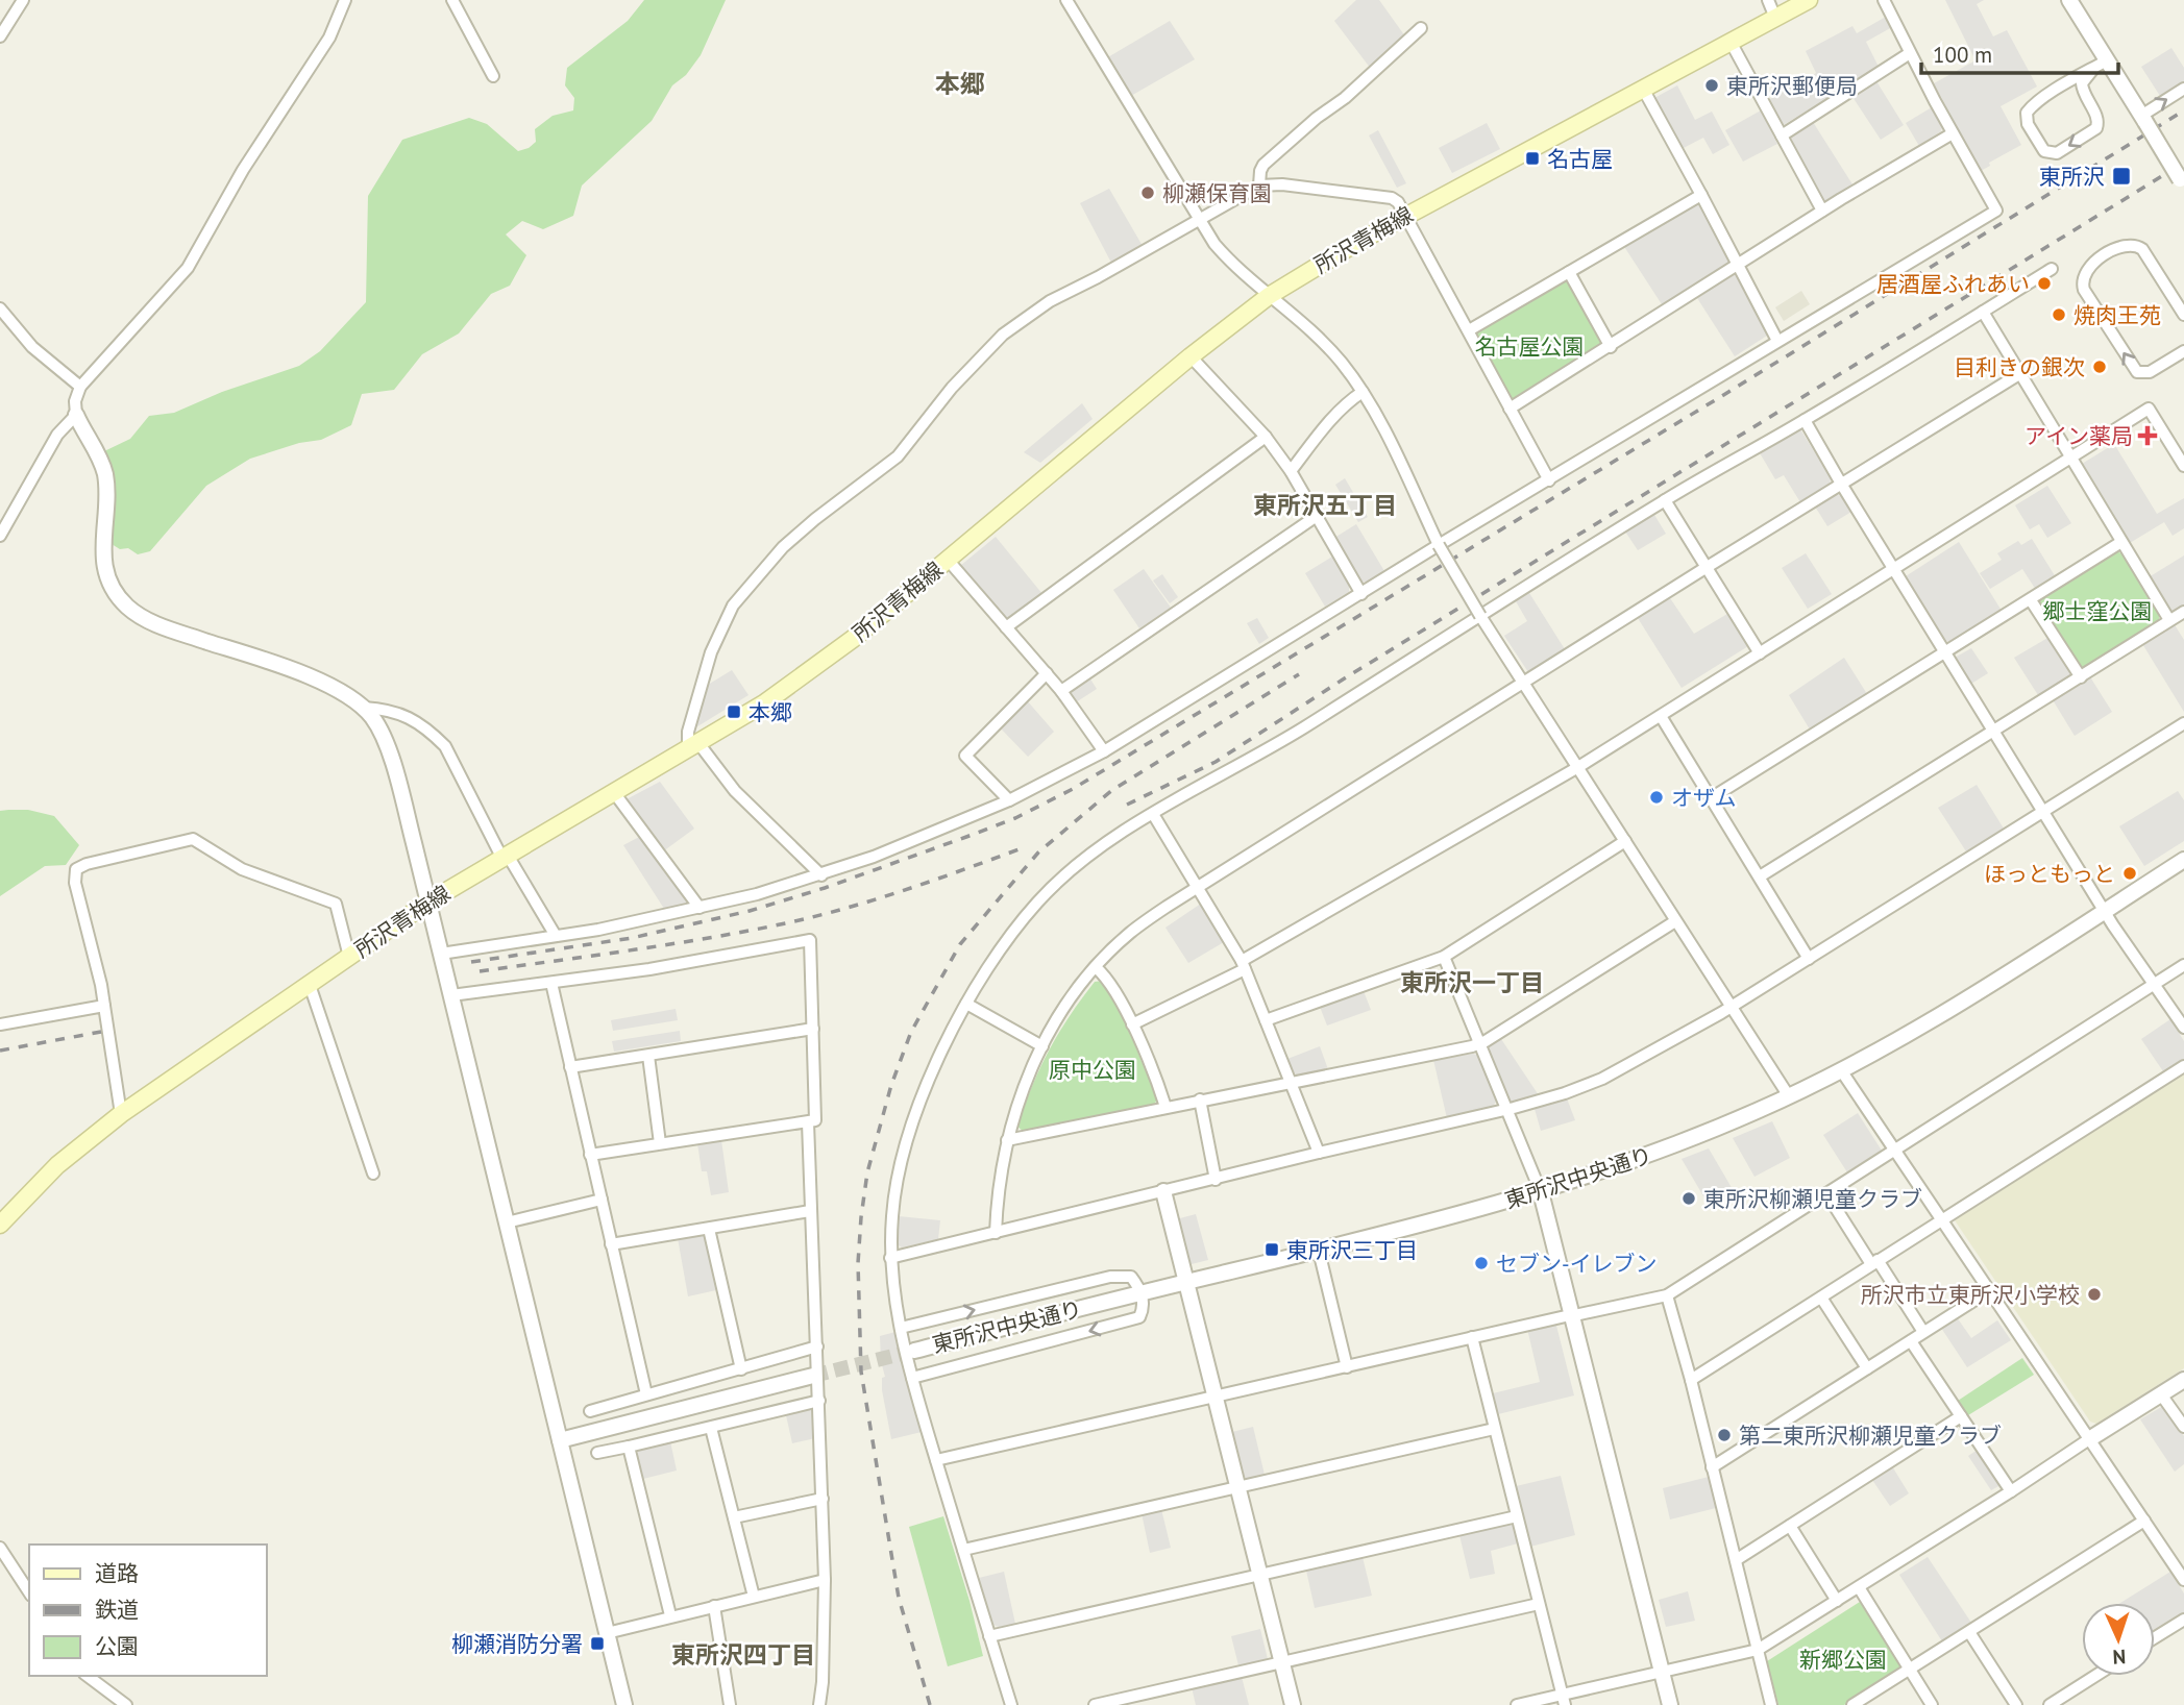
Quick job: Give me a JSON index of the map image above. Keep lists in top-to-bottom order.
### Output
{
  "streets": {
    "main road": ["所沢青梅線"],
    "street": ["東所沢中央通り"]
  },
  "districts": [
    "本郷",
    "東所沢五丁目",
    "東所沢一丁目",
    "東所沢四丁目"
  ],
  "parks": [
    "名古屋公園",
    "郷士窪公園",
    "原中公園",
    "新郷公園"
  ],
  "places": {
    "other": [
      "東所沢郵便局",
      "柳瀬保育園",
      "居酒屋ふれあい",
      "焼肉王苑",
      "目利きの銀次",
      "オザム",
      "ほっともっと",
      "東所沢柳瀬児童クラブ",
      "セブン-イレブン",
      "所沢市立東所沢小学校",
      "第二東所沢柳瀬児童クラブ"
    ],
    "transit": [
      "名古屋",
      "東所沢",
      "本郷",
      "東所沢三丁目",
      "柳瀬消防分署"
    ],
    "health": ["アイン薬局"]
  },
  "legend": ["道路", "鉄道", "公園"],
  "scale_bar": "100 m",
  "north": "bottom"
}
